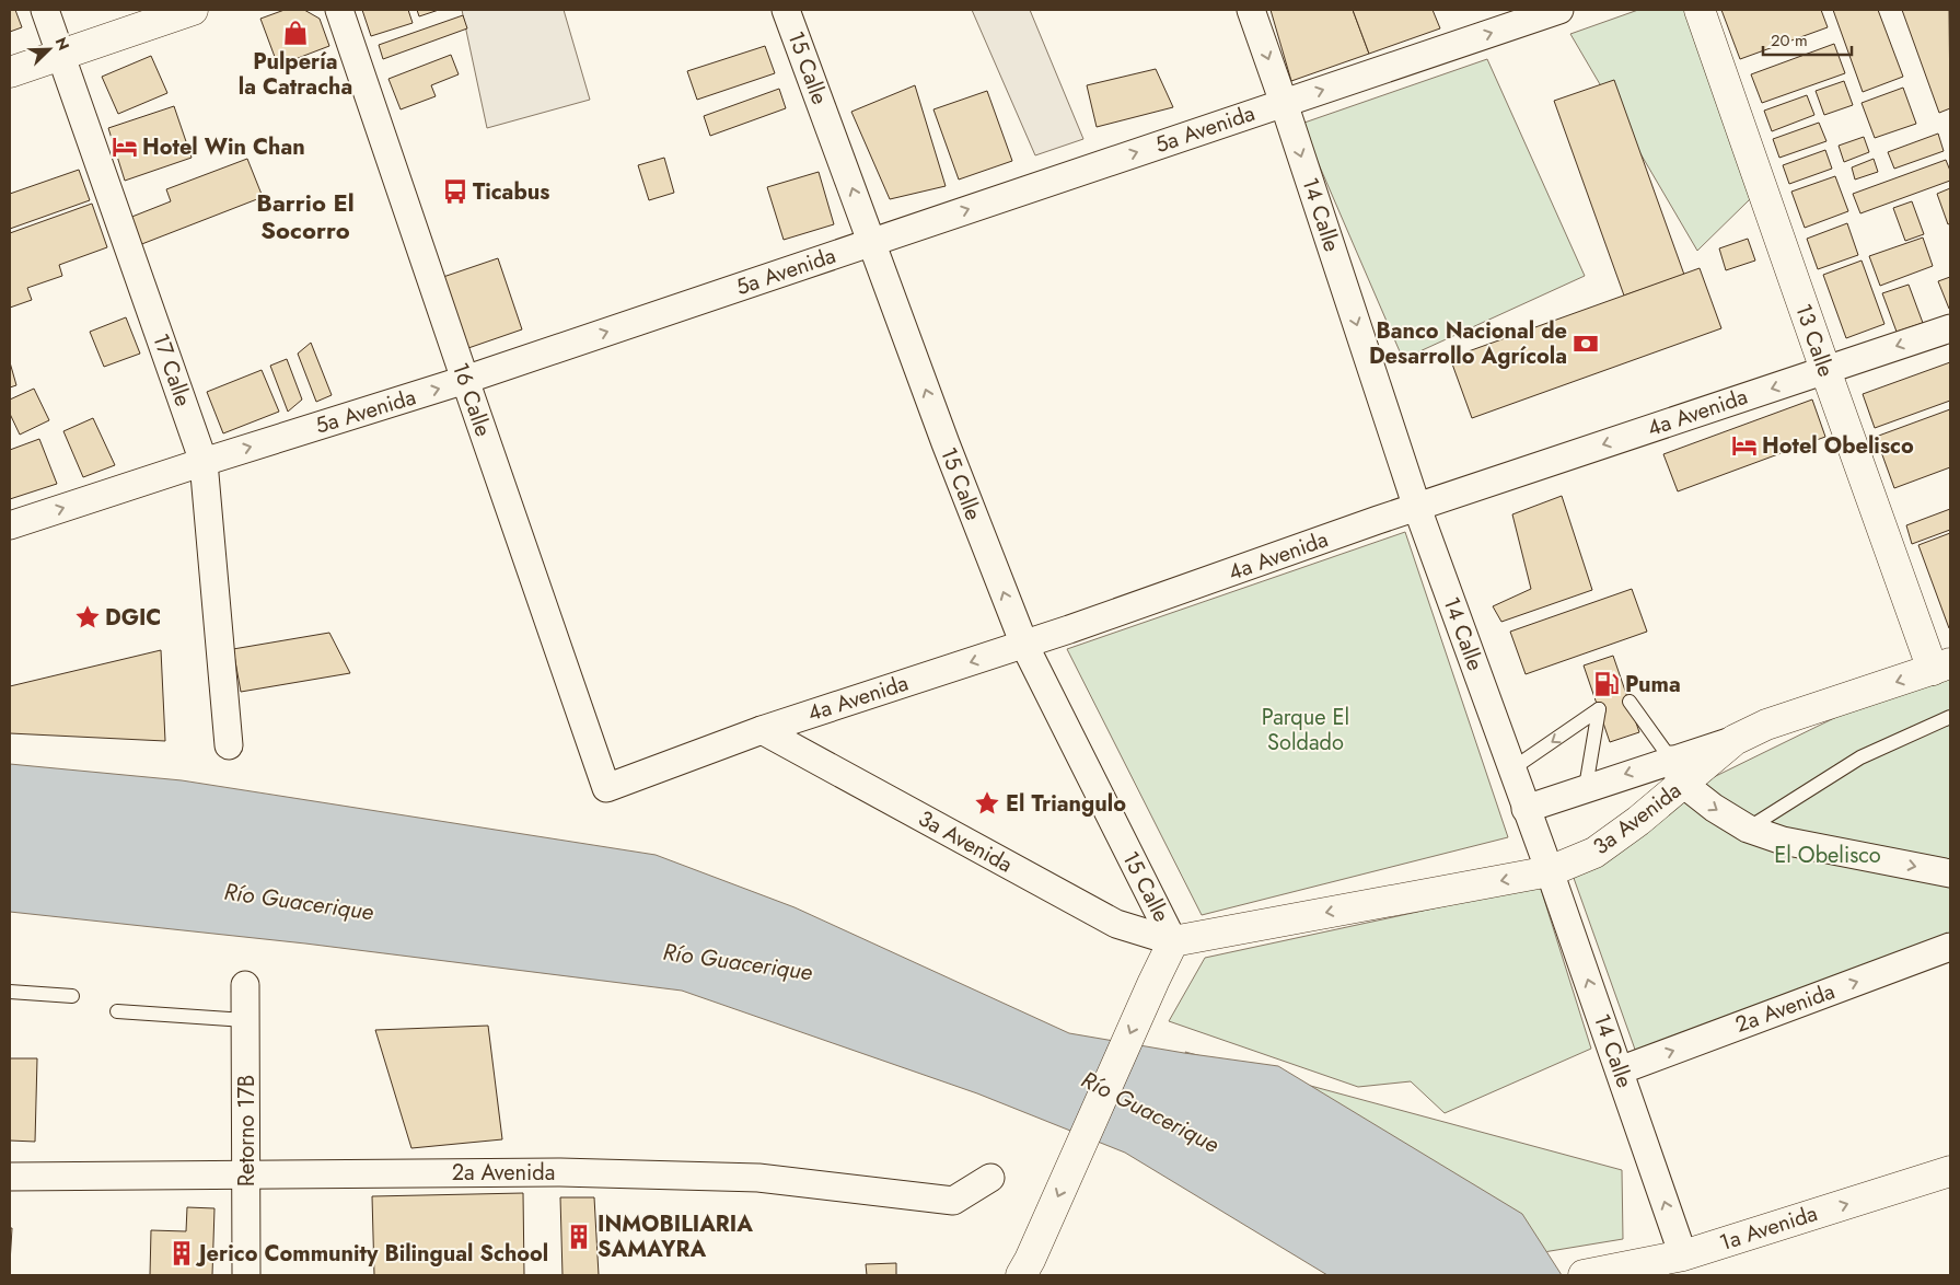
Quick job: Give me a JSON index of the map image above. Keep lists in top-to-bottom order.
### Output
{
  "streets": {
    "main road": ["13 Calle", "3a Avenida", "1a Avenida"],
    "street": [
      "15 Calle",
      "5a Avenida",
      "14 Calle",
      "17 Calle",
      "16 Calle",
      "4a Avenida",
      "2a Avenida",
      "Retorno 17B"
    ]
  },
  "crossings": [
    ["15 Calle", "5a Avenida"],
    ["15 Calle", "4a Avenida"],
    ["15 Calle", "3a Avenida"],
    ["5a Avenida", "14 Calle"],
    ["5a Avenida", "17 Calle"],
    ["5a Avenida", "16 Calle"],
    ["14 Calle", "4a Avenida"],
    ["14 Calle", "3a Avenida"],
    ["14 Calle", "2a Avenida"],
    ["14 Calle", "1a Avenida"],
    ["13 Calle", "4a Avenida"],
    ["13 Calle", "3a Avenida"],
    ["16 Calle", "4a Avenida"],
    ["4a Avenida", "3a Avenida"],
    ["2a Avenida", "Retorno 17B"]
  ],
  "one_way": [
    "15 Calle",
    "5a Avenida",
    "4a Avenida",
    "3a Avenida",
    "1a Avenida"
  ],
  "districts": ["Barrio El Socorro"],
  "water": ["Río Guacerique"],
  "parks": ["Parque El Soldado", "El Obelisco"],
  "places": {
    "shop": ["Pulpería la Catracha"],
    "hotel": ["Hotel Win Chan", "Hotel Obelisco"],
    "bus stop": ["Ticabus"],
    "bank": ["Banco Nacional de Desarrollo Agrícola"],
    "place": ["DGIC", "El Triangulo"],
    "fuel station": ["Puma"],
    "building": ["INMOBILIARIA SAMAYRA", "Jerico Community Bilingual School"]
  },
  "scale_bar": "20 m",
  "north": "top right"
}
